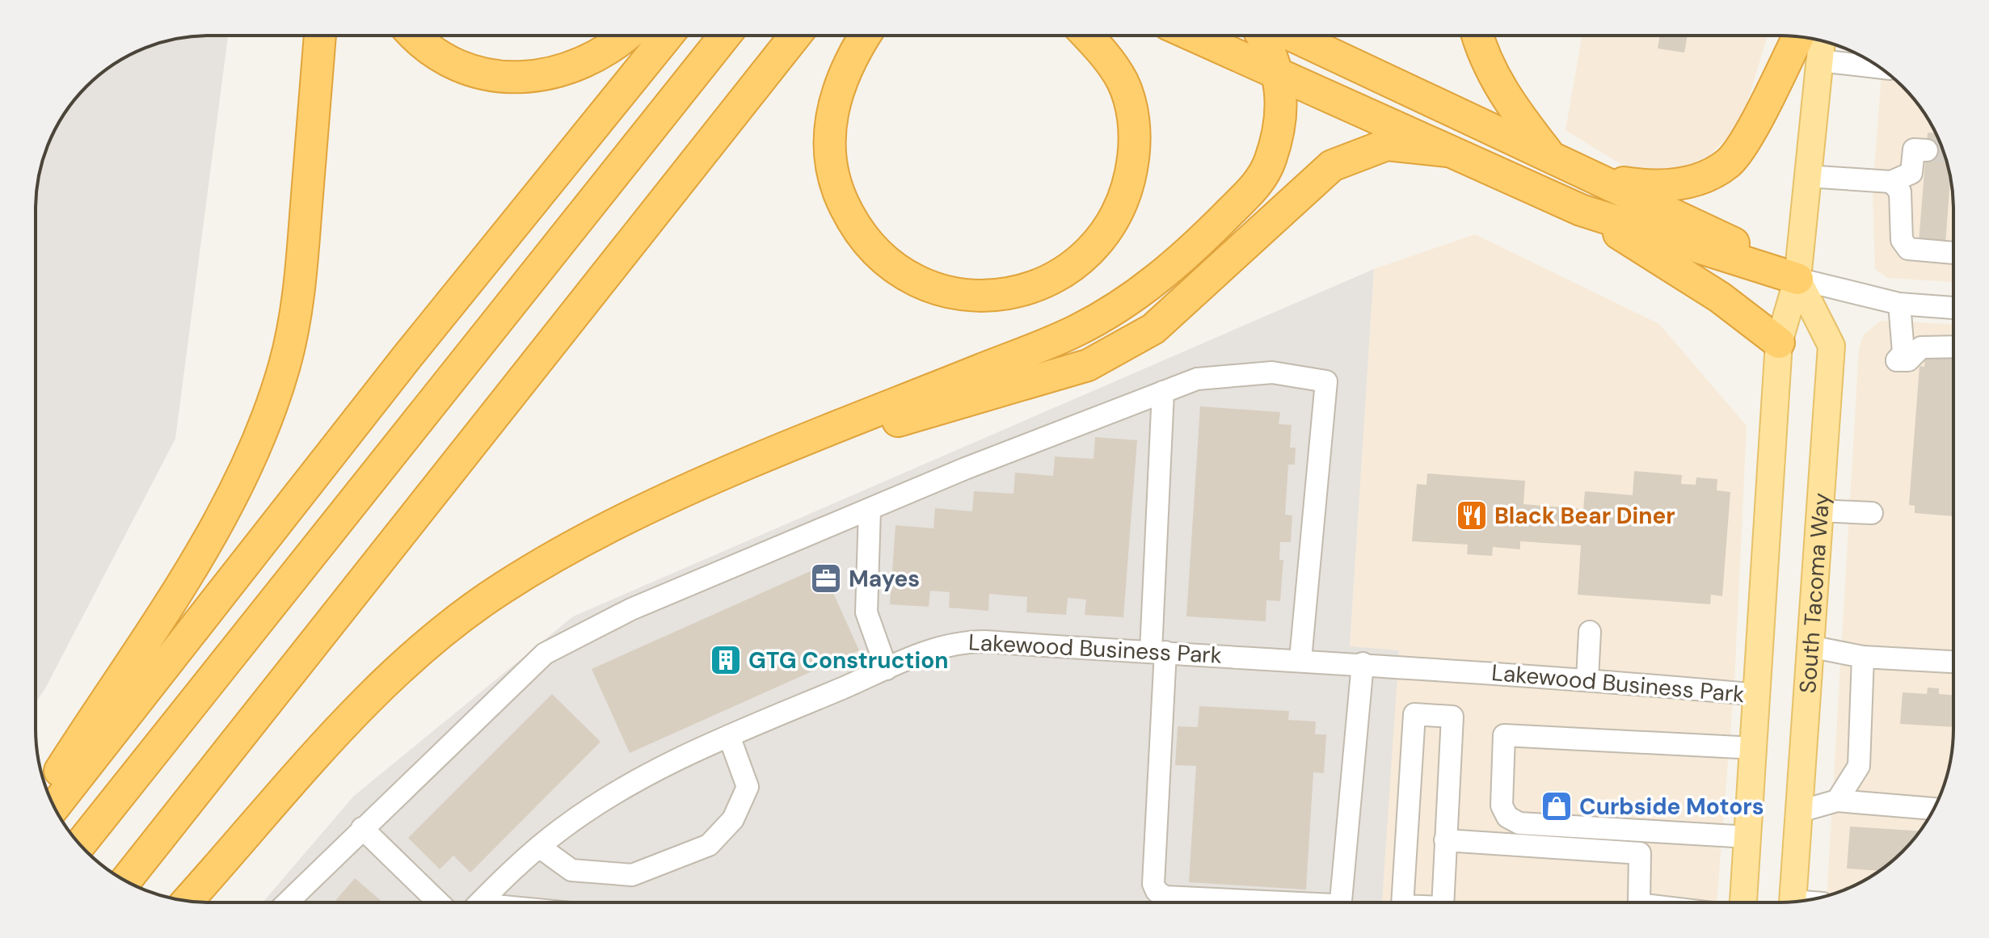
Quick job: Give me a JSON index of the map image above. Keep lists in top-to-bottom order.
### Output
{
  "streets": {
    "main road": ["South Tacoma Way"],
    "street": ["Lakewood Business Park"]
  },
  "places": {
    "restaurant": ["Black Bear Diner"],
    "office": ["Mayes"],
    "building": ["GTG Construction"],
    "shop": ["Curbside Motors"]
  }
}
